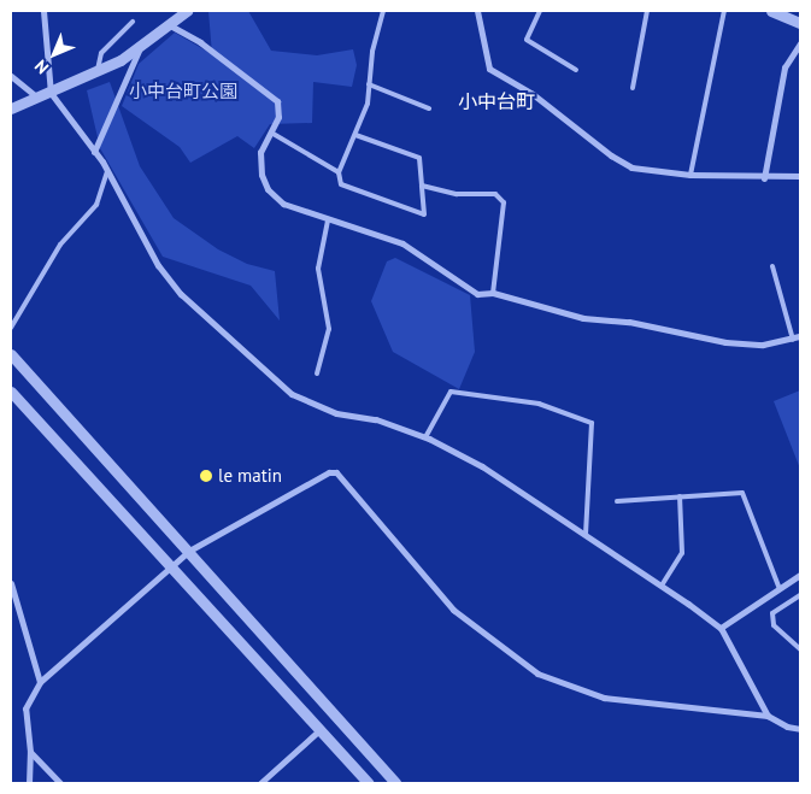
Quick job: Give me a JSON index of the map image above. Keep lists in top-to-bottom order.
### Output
{
  "districts": ["小中台町"],
  "parks": ["小中台町公園"],
  "places": ["le matin"],
  "north": "bottom left"
}
